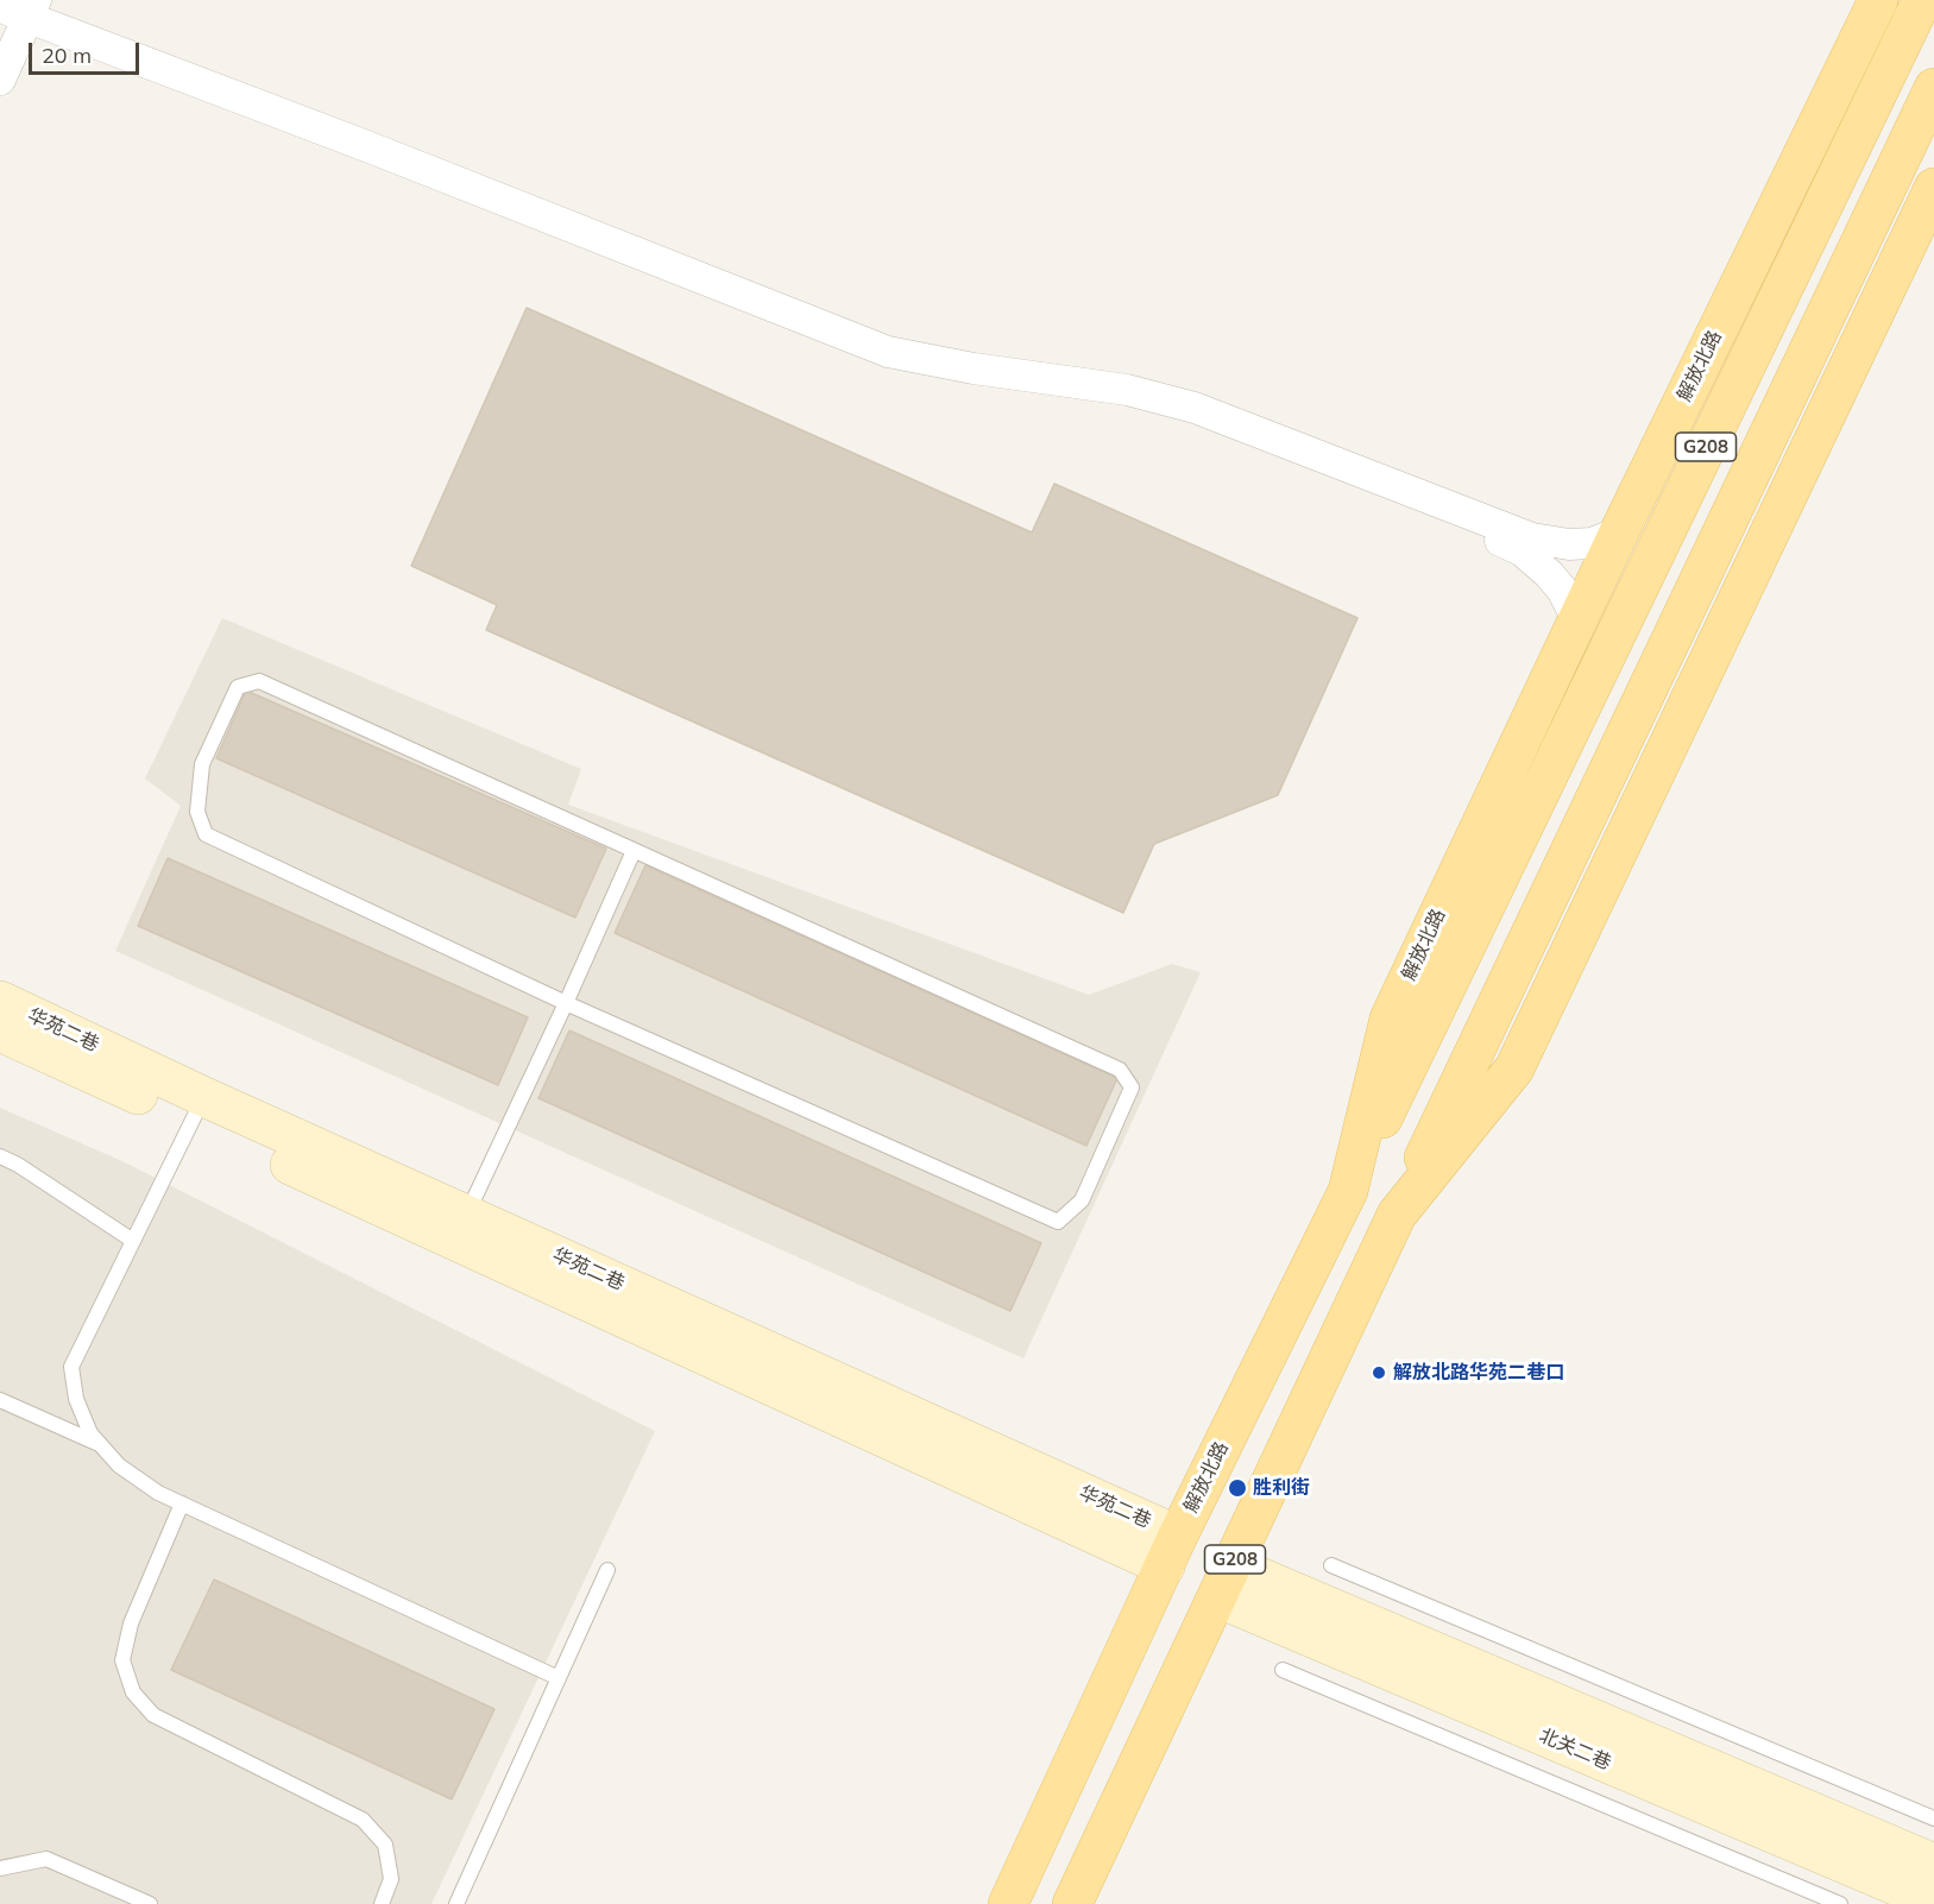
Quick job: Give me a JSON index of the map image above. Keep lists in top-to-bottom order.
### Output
{
  "streets": {
    "main road": ["解放北路", "G208"],
    "street": ["华苑二巷", "北关二巷"]
  },
  "crossings": [
    ["解放北路", "华苑二巷"],
    ["G208", "北关二巷"]
  ],
  "places": ["解放北路华苑二巷口", "胜利街"],
  "scale_bar": "20 m"
}
